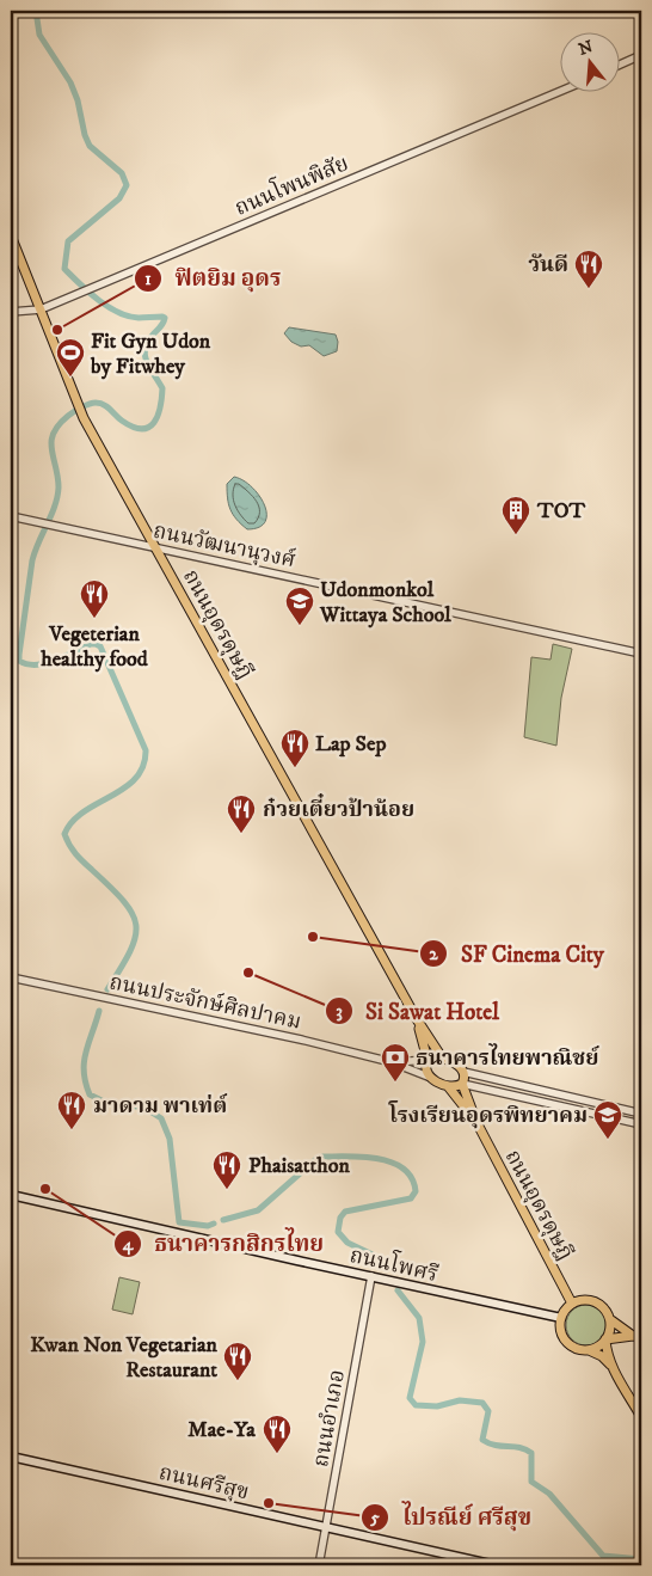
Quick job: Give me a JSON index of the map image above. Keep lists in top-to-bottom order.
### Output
{
  "streets": {
    "main road": ["ถนนอุดรดุษฎี", "ถนนโพศรี", "ถนนศรีสุข"],
    "street": [
      "ถนนโพนพิสัย",
      "ถนนวัฒนานุวงศ์",
      "ถนนประจักษ์ศิลปาคม",
      "ถนนอำเภอ"
    ]
  },
  "crossings": [
    ["ถนนโพนพิสัย", "ถนนอุดรดุษฎี"],
    ["ถนนวัฒนานุวงศ์", "ถนนอุดรดุษฎี"],
    ["ถนนอุดรดุษฎี", "ถนนโพศรี"],
    ["ถนนโพศรี", "ถนนอำเภอ"],
    ["ถนนอำเภอ", "ถนนศรีสุข"]
  ],
  "places": {
    "restaurant": [
      "วันดี",
      "Vegeterian healthy food",
      "Lap Sep",
      "ก๋วยเตี๋ยวป้าน้อย",
      "มาดาม พาเท่ต์",
      "Phaisatthon",
      "Kwan Non Vegetarian Restaurant",
      "Mae-Ya"
    ],
    "other": [
      "ฟิตยิม อุดร",
      "SF Cinema City",
      "Si Sawat Hotel",
      "ธนาคารกสิกรไทย",
      "ไปรณีย์ ศรีสุข"
    ],
    "sports": ["Fit Gyn Udon by Fitwhey"],
    "building": ["TOT"],
    "school or university": ["Udonmonkol Wittaya School", "โรงเรียนอุดรพิทยาคม"],
    "bank": ["ธนาคารไทยพาณิชย์"]
  },
  "north": "top"
}
